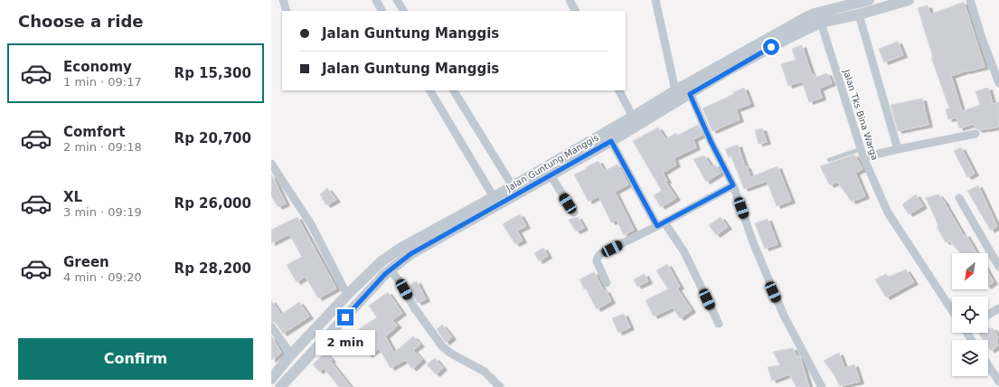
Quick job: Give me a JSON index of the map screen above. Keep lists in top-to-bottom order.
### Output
{
  "streets": {
    "street": ["Jalan Tks Bina Warga", "Jalan Guntung Manggis"]
  },
  "crossings": [
    ["Jalan Tks Bina Warga", "Jalan Guntung Manggis"]
  ],
  "north": "bottom left",
  "page": {
    "heading": "Choose a ride",
    "banner": ["Jalan Guntung Manggis", "Jalan Guntung Manggis"],
    "list": [
      {
        "name": "Economy",
        "note": "1 min · 09:17",
        "value": "Rp 15,300"
      },
      {
        "name": "Comfort",
        "note": "2 min · 09:18",
        "value": "Rp 20,700"
      },
      {
        "name": "XL",
        "note": "3 min · 09:19",
        "value": "Rp 26,000"
      },
      {
        "name": "Green",
        "note": "4 min · 09:20",
        "value": "Rp 28,200"
      }
    ],
    "bubble": "2 min",
    "buttons": "Confirm"
  }
}
